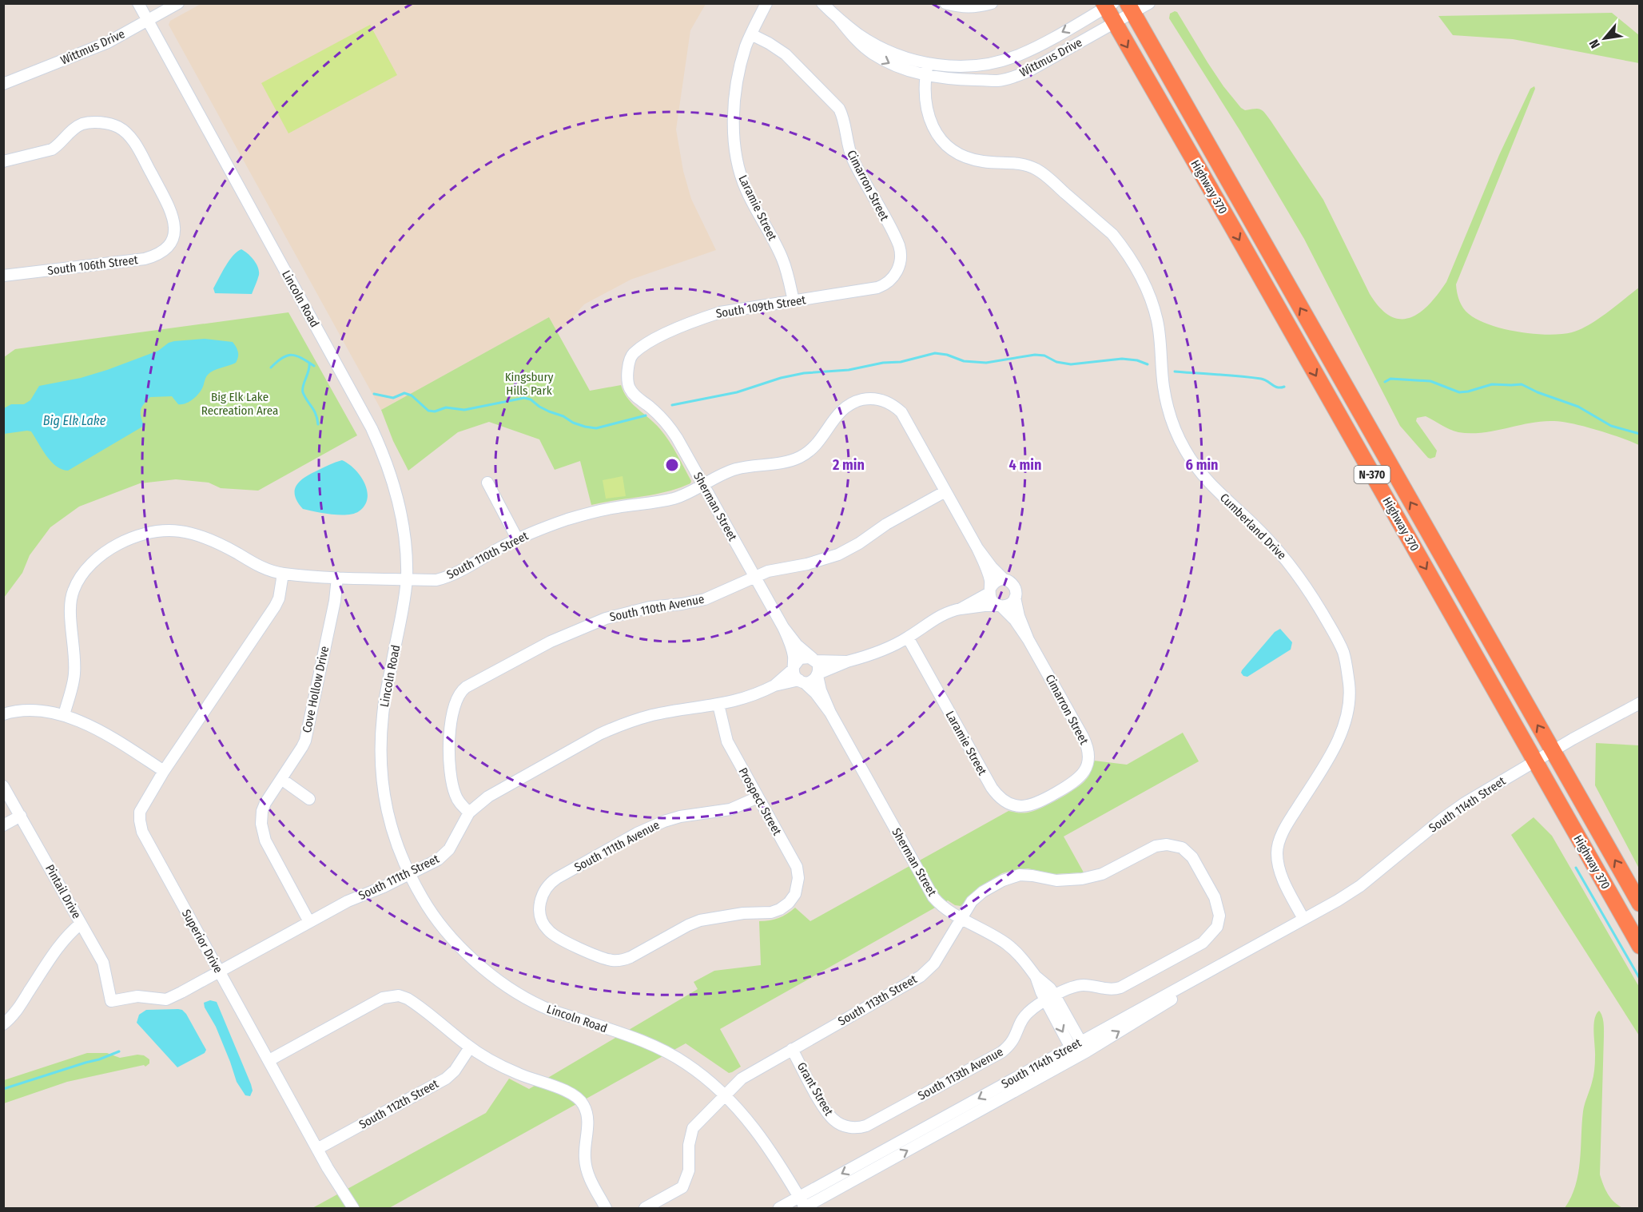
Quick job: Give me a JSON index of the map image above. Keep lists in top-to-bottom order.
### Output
{
  "streets": {
    "highway": ["Highway 370", "N-370"],
    "street": [
      "Wittmus Drive",
      "Cimarron Street",
      "Laramie Street",
      "South 106th Street",
      "Lincoln Road",
      "South 109th Street",
      "Sherman Street",
      "Cumberland Drive",
      "South 110th Street",
      "South 110th Avenue",
      "Cove Hollow Drive",
      "Prospect Street",
      "South 114th Street",
      "South 111th Avenue",
      "South 111th Street",
      "Pintail Drive",
      "Superior Drive",
      "South 113th Street",
      "South 113th Avenue",
      "Grant Street",
      "South 112th Street"
    ]
  },
  "crossings": [
    ["Wittmus Drive", "Highway 370"],
    ["Wittmus Drive", "Lincoln Road"],
    ["Wittmus Drive", "Cumberland Drive"],
    ["Cimarron Street", "Laramie Street"],
    ["Cimarron Street", "South 109th Street"],
    ["Highway 370", "South 114th Street"],
    ["Laramie Street", "South 109th Street"],
    ["Lincoln Road", "South 110th Street"],
    ["Lincoln Road", "South 114th Street"],
    ["Lincoln Road", "South 111th Street"],
    ["Lincoln Road", "South 113th Street"],
    ["South 109th Street", "Sherman Street"],
    ["Sherman Street", "South 110th Street"],
    ["Sherman Street", "South 110th Avenue"],
    ["Sherman Street", "South 114th Street"],
    ["Sherman Street", "South 111th Street"],
    ["Sherman Street", "South 113th Street"],
    ["Sherman Street", "South 113th Avenue"],
    ["Cumberland Drive", "South 114th Street"],
    ["South 110th Street", "South 110th Avenue"],
    ["South 110th Street", "Cove Hollow Drive"],
    ["South 110th Avenue", "South 111th Street"],
    ["Cove Hollow Drive", "South 111th Street"],
    ["Prospect Street", "South 111th Avenue"],
    ["Prospect Street", "South 111th Street"],
    ["South 111th Street", "Pintail Drive"],
    ["South 111th Street", "Superior Drive"],
    ["Superior Drive", "South 112th Street"],
    ["South 113th Street", "South 113th Avenue"],
    ["South 113th Street", "Grant Street"],
    ["South 113th Avenue", "Grant Street"]
  ],
  "water": ["Big Elk Lake"],
  "parks": ["Kingsbury Hills Park", "Big Elk Lake Recreation Area"],
  "north": "bottom left",
  "rings": ["2 min", "4 min", "6 min"]
}
